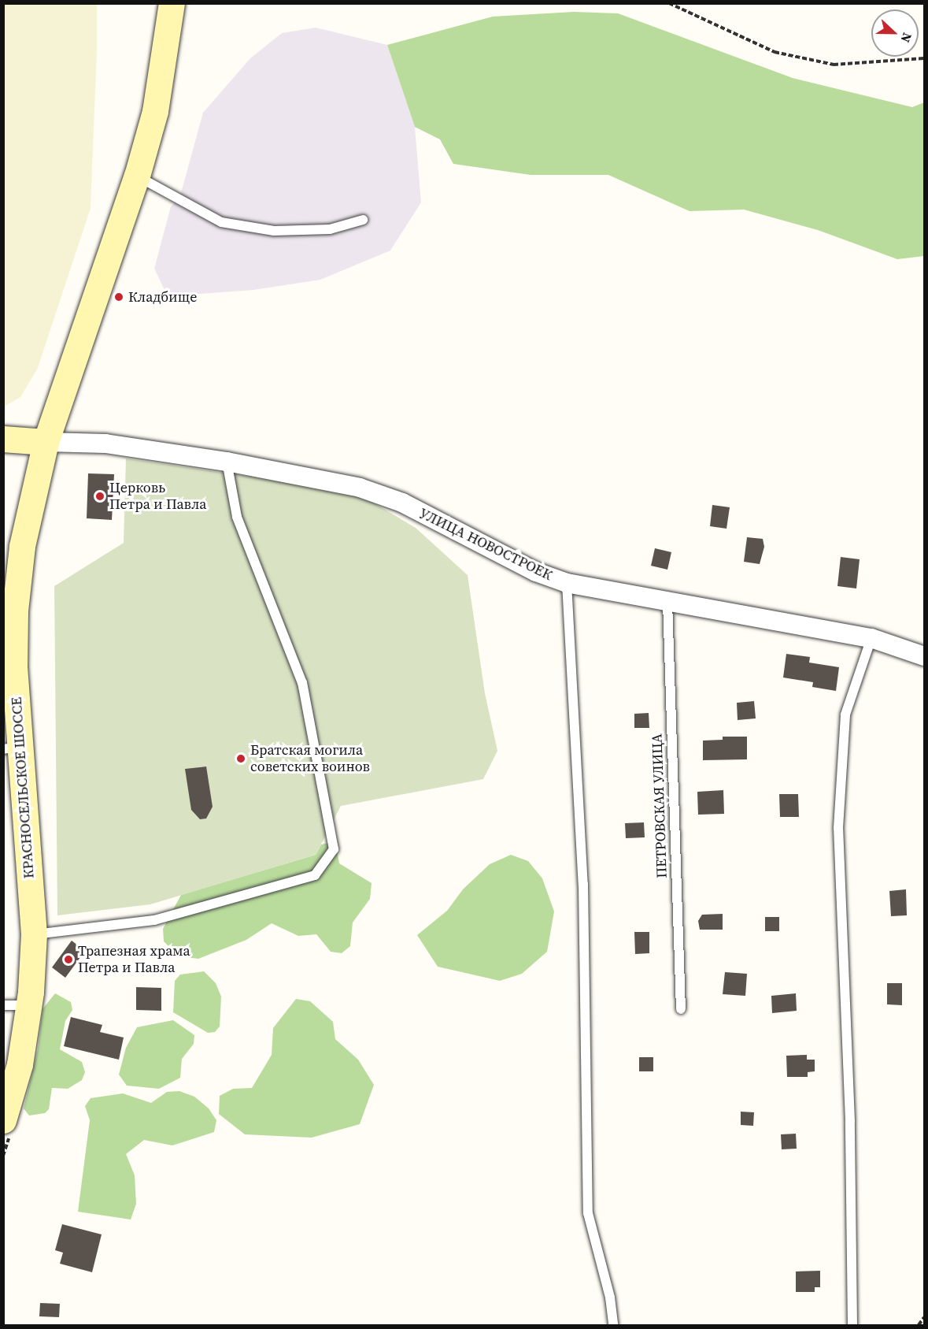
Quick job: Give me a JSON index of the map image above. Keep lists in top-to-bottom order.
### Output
{
  "streets": {
    "main road": ["КРАСНОСЕЛЬСКОЕ ШОССЕ"],
    "street": ["УЛИЦА НОВОСТРОЕК"],
    "lane": ["ПЕТРОВСКАЯ УЛИЦА"]
  },
  "crossings": [
    ["УЛИЦА НОВОСТРОЕК", "КРАСНОСЕЛЬСКОЕ ШОССЕ"],
    ["УЛИЦА НОВОСТРОЕК", "ПЕТРОВСКАЯ УЛИЦА"]
  ],
  "places": [
    "Кладбище",
    "Церковь Петра и Павла",
    "Братская могила советских воинов",
    "Трапезная храма Петра и Павла"
  ],
  "north": "right"
}
